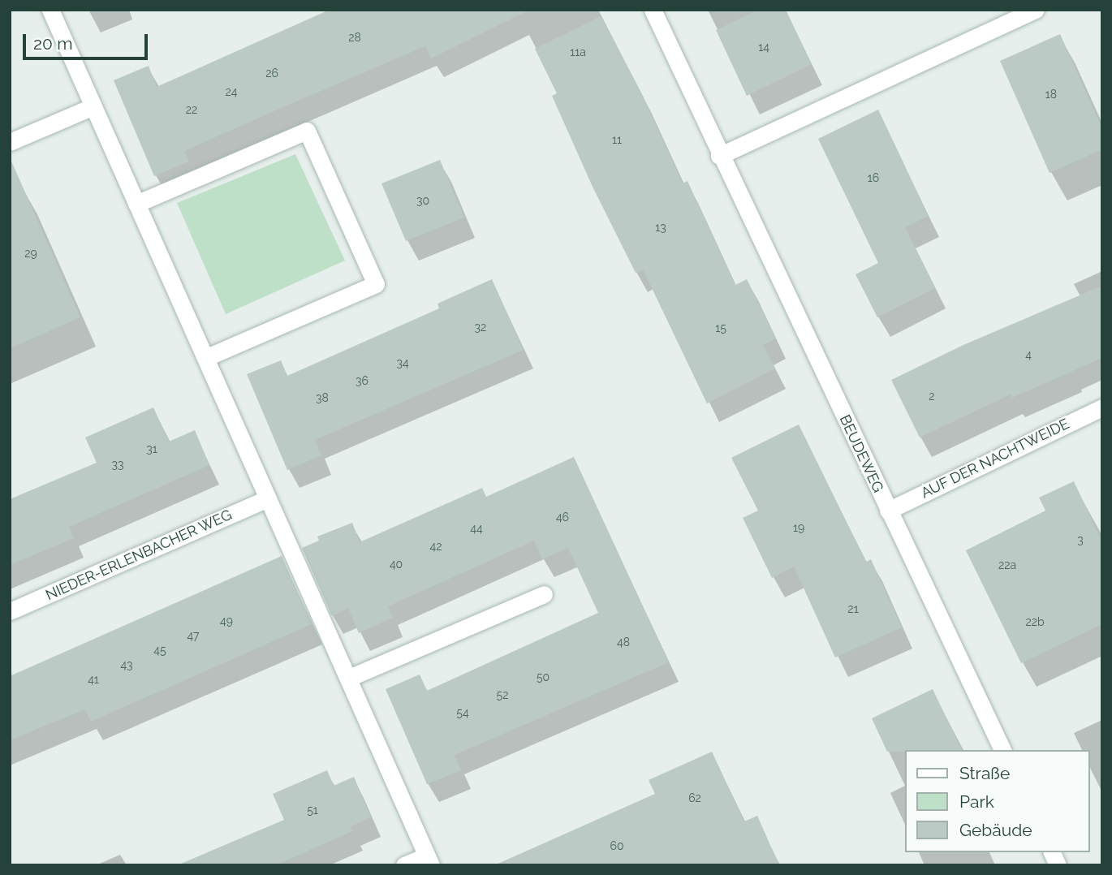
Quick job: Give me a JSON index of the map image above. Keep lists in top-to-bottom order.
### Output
{
  "streets": {
    "street": ["BEUDEWEG", "AUF DER NACHTWEIDE", "NIEDER-ERLENBACHER WEG"]
  },
  "crossings": [
    ["BEUDEWEG", "AUF DER NACHTWEIDE"]
  ],
  "house_numbers": [
    "28",
    "14",
    "11a",
    "26",
    "24",
    "18",
    "22",
    "11",
    "16",
    "30",
    "13",
    "29",
    "32",
    "15",
    "4",
    "34",
    "36",
    "2",
    "38",
    "31",
    "33",
    "46",
    "19",
    "44",
    "3",
    "42",
    "40",
    "22a",
    "21",
    "49",
    "22b",
    "47",
    "48",
    "45",
    "43",
    "50",
    "41",
    "52",
    "54",
    "62",
    "51",
    "60"
  ],
  "legend": ["Straße", "Park", "Gebäude"],
  "scale_bar": "20 m"
}
